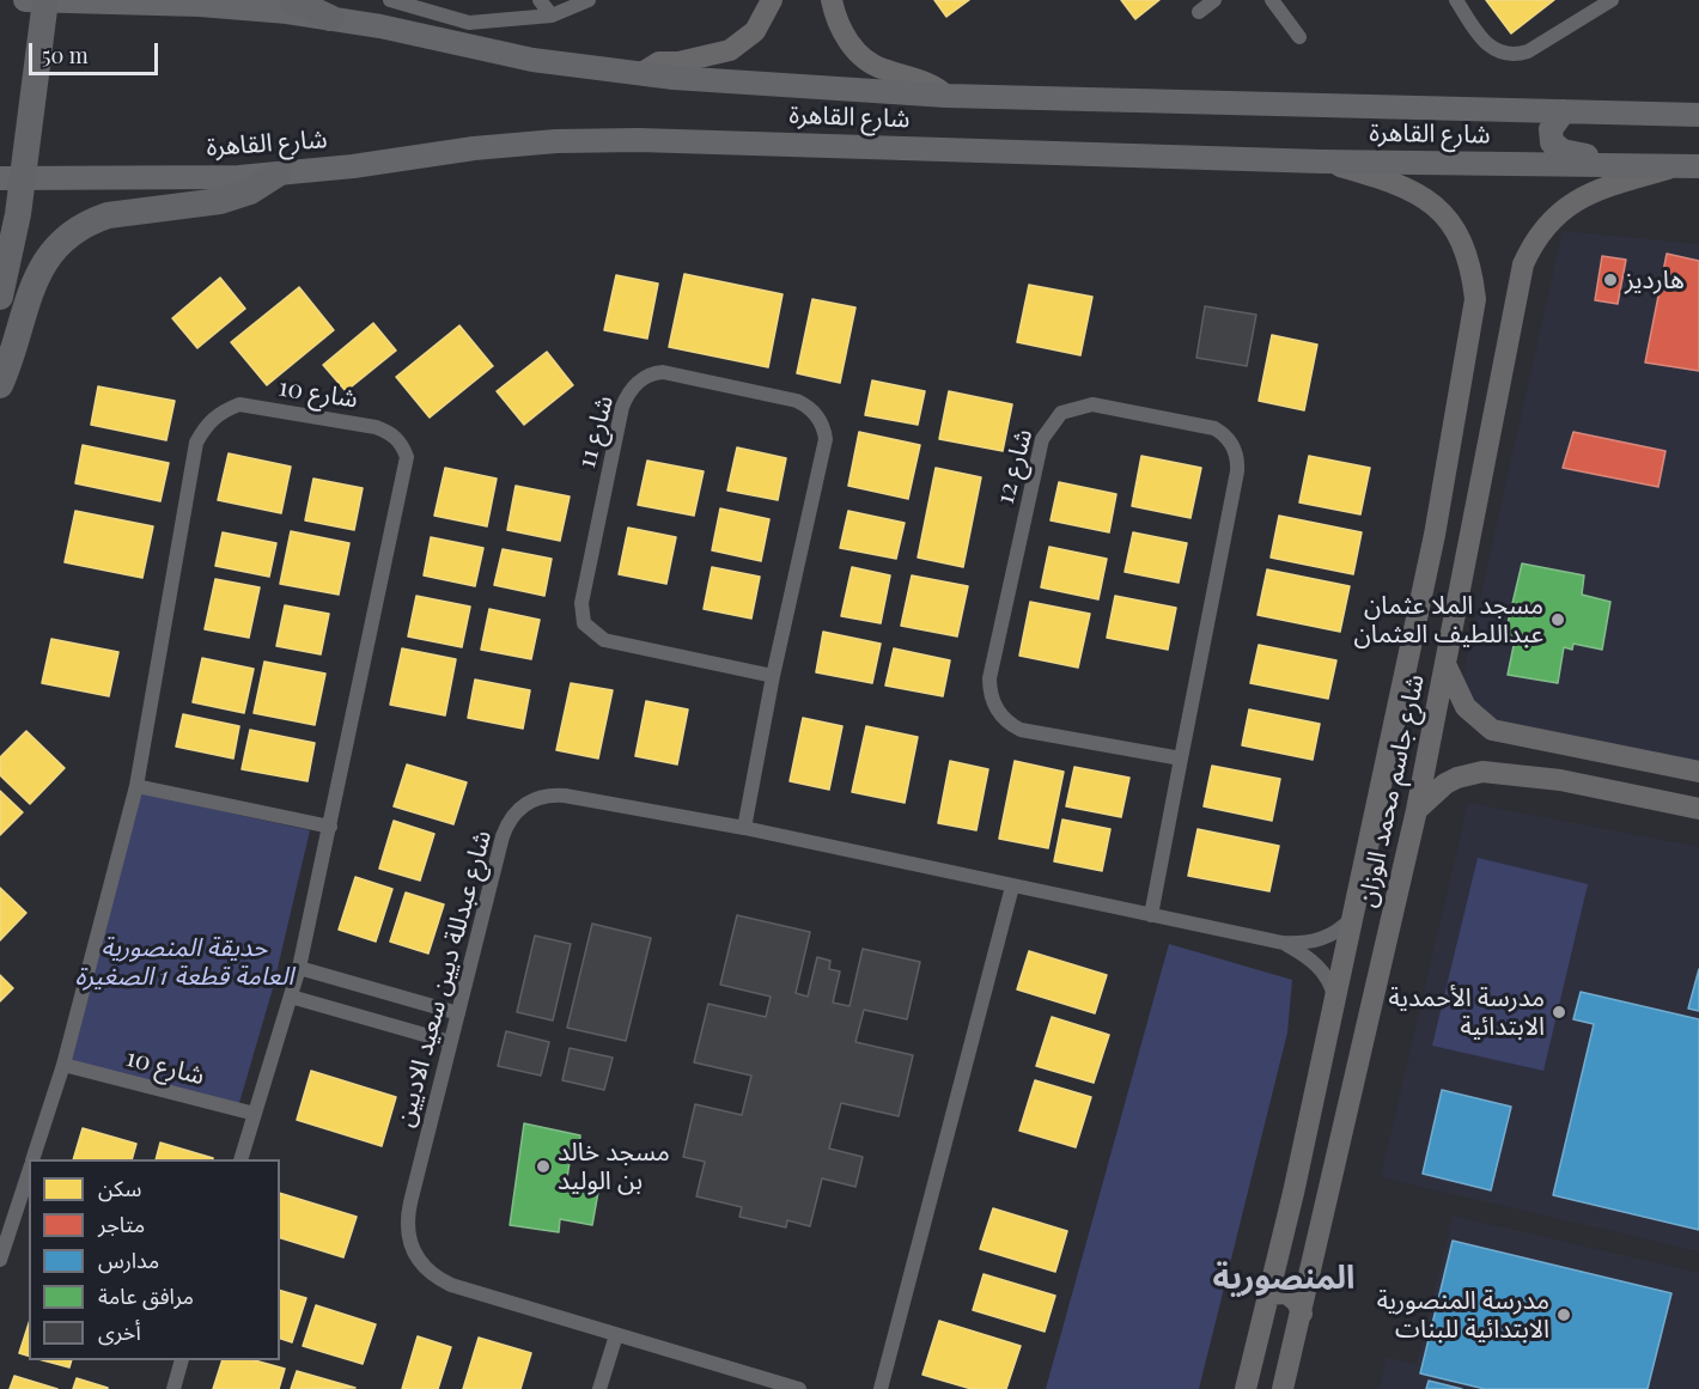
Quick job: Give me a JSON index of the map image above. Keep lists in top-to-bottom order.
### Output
{
  "streets": {
    "main road": ["شارع القاهرة"],
    "street": [
      "شارع 10",
      "شارع 11",
      "شارع 12",
      "شارع جاسم محمد الوزان",
      "شارع عبدللة ديين سعيد الاديين"
    ]
  },
  "crossings": [
    ["شارع القاهرة", "شارع جاسم محمد الوزان"],
    ["شارع 11", "شارع عبدللة ديين سعيد الاديين"],
    ["شارع 12", "شارع عبدللة ديين سعيد الاديين"],
    ["شارع جاسم محمد الوزان", "شارع عبدللة ديين سعيد الاديين"]
  ],
  "districts": ["المنصورية"],
  "parks": ["حديقة المنصورية العامة قطعة 1 الصغيرة"],
  "places": [
    "هارديز",
    "مسجد الملا عثمان عبداللطيف العثمان",
    "مدرسة الأحمدية الابتدائية",
    "مسجد خالد بن الوليد",
    "مدرسة المنصورية الابتدائية للبنات"
  ],
  "legend": [
    "سكن",
    "متاجر",
    "مدارس",
    "مرافق عامة",
    "أخرى"
  ],
  "scale_bar": "50 m"
}
